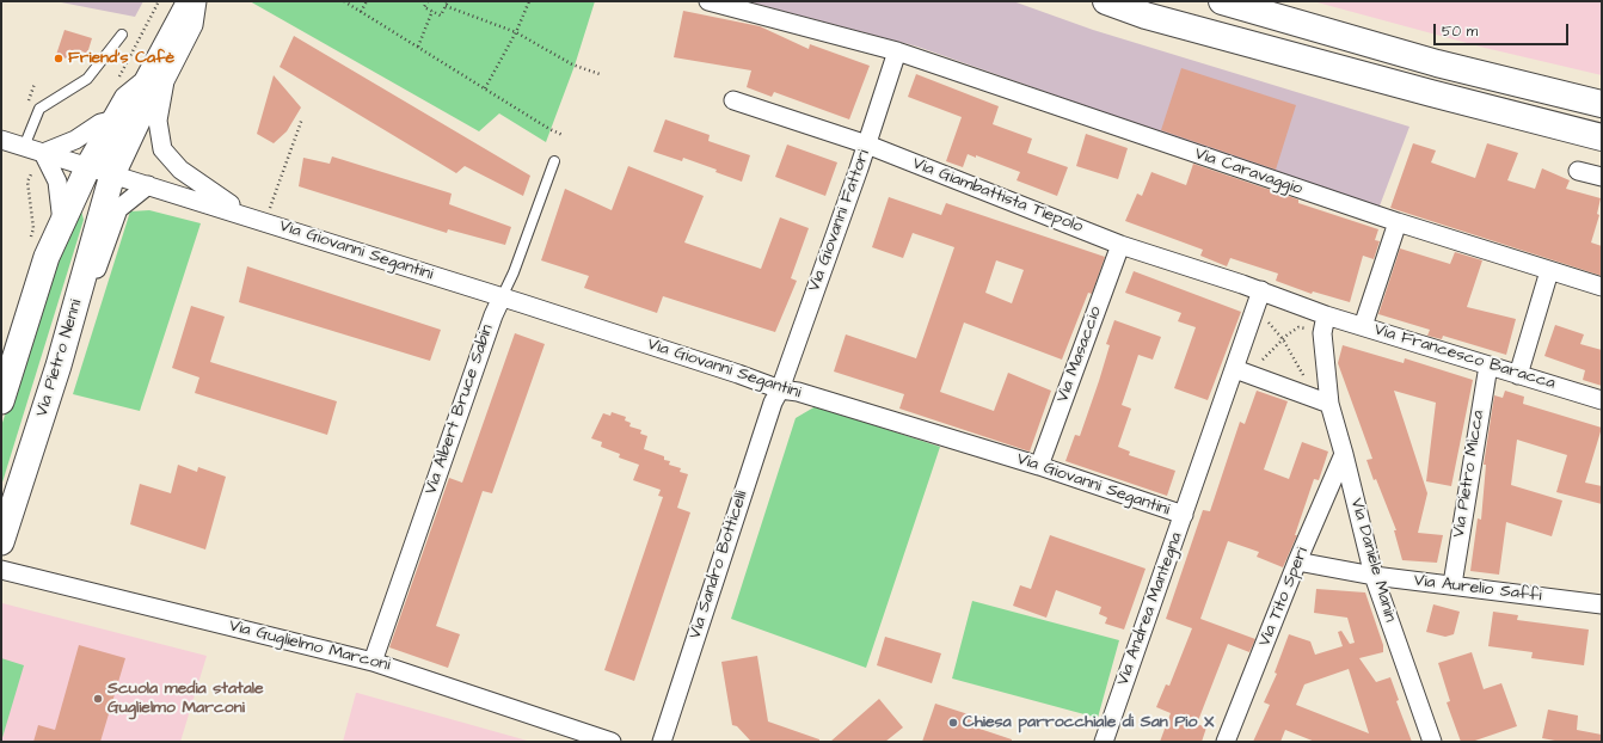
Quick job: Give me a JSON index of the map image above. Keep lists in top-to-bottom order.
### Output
{
  "streets": {
    "street": [
      "Via Caravaggio",
      "Via Giambattista Tiepolo",
      "Via Giovanni Fattori",
      "Via Giovanni Segantini",
      "Via Masaccio",
      "Via Francesco Baracca",
      "Via Pietro Nenni",
      "Via Albert Bruce Sabin",
      "Via Pietro Micca",
      "Via Daniele Manin",
      "Via Sandro Botticelli",
      "Via Aurelio Saffi",
      "Via Tito Speri",
      "Via Andrea Mantegna",
      "Via Guglielmo Marconi"
    ]
  },
  "crossings": [
    ["Via Caravaggio", "Via Giovanni Fattori"],
    ["Via Giambattista Tiepolo", "Via Giovanni Fattori"],
    ["Via Giambattista Tiepolo", "Via Masaccio"],
    ["Via Giambattista Tiepolo", "Via Francesco Baracca"],
    ["Via Giambattista Tiepolo", "Via Andrea Mantegna"],
    ["Via Giovanni Fattori", "Via Giovanni Segantini"],
    ["Via Giovanni Fattori", "Via Sandro Botticelli"],
    ["Via Giovanni Segantini", "Via Masaccio"],
    ["Via Giovanni Segantini", "Via Pietro Nenni"],
    ["Via Giovanni Segantini", "Via Albert Bruce Sabin"],
    ["Via Giovanni Segantini", "Via Sandro Botticelli"],
    ["Via Giovanni Segantini", "Via Andrea Mantegna"],
    ["Via Francesco Baracca", "Via Pietro Micca"],
    ["Via Francesco Baracca", "Via Daniele Manin"],
    ["Via Francesco Baracca", "Via Andrea Mantegna"],
    ["Via Albert Bruce Sabin", "Via Guglielmo Marconi"],
    ["Via Pietro Micca", "Via Aurelio Saffi"],
    ["Via Daniele Manin", "Via Aurelio Saffi"],
    ["Via Daniele Manin", "Via Tito Speri"],
    ["Via Aurelio Saffi", "Via Tito Speri"]
  ],
  "places": ["Friend's Cafè", "Scuola media statale Guglielmo Marconi", "Chiesa parrocchiale di San Pio X"],
  "scale_bar": "50 m"
}
